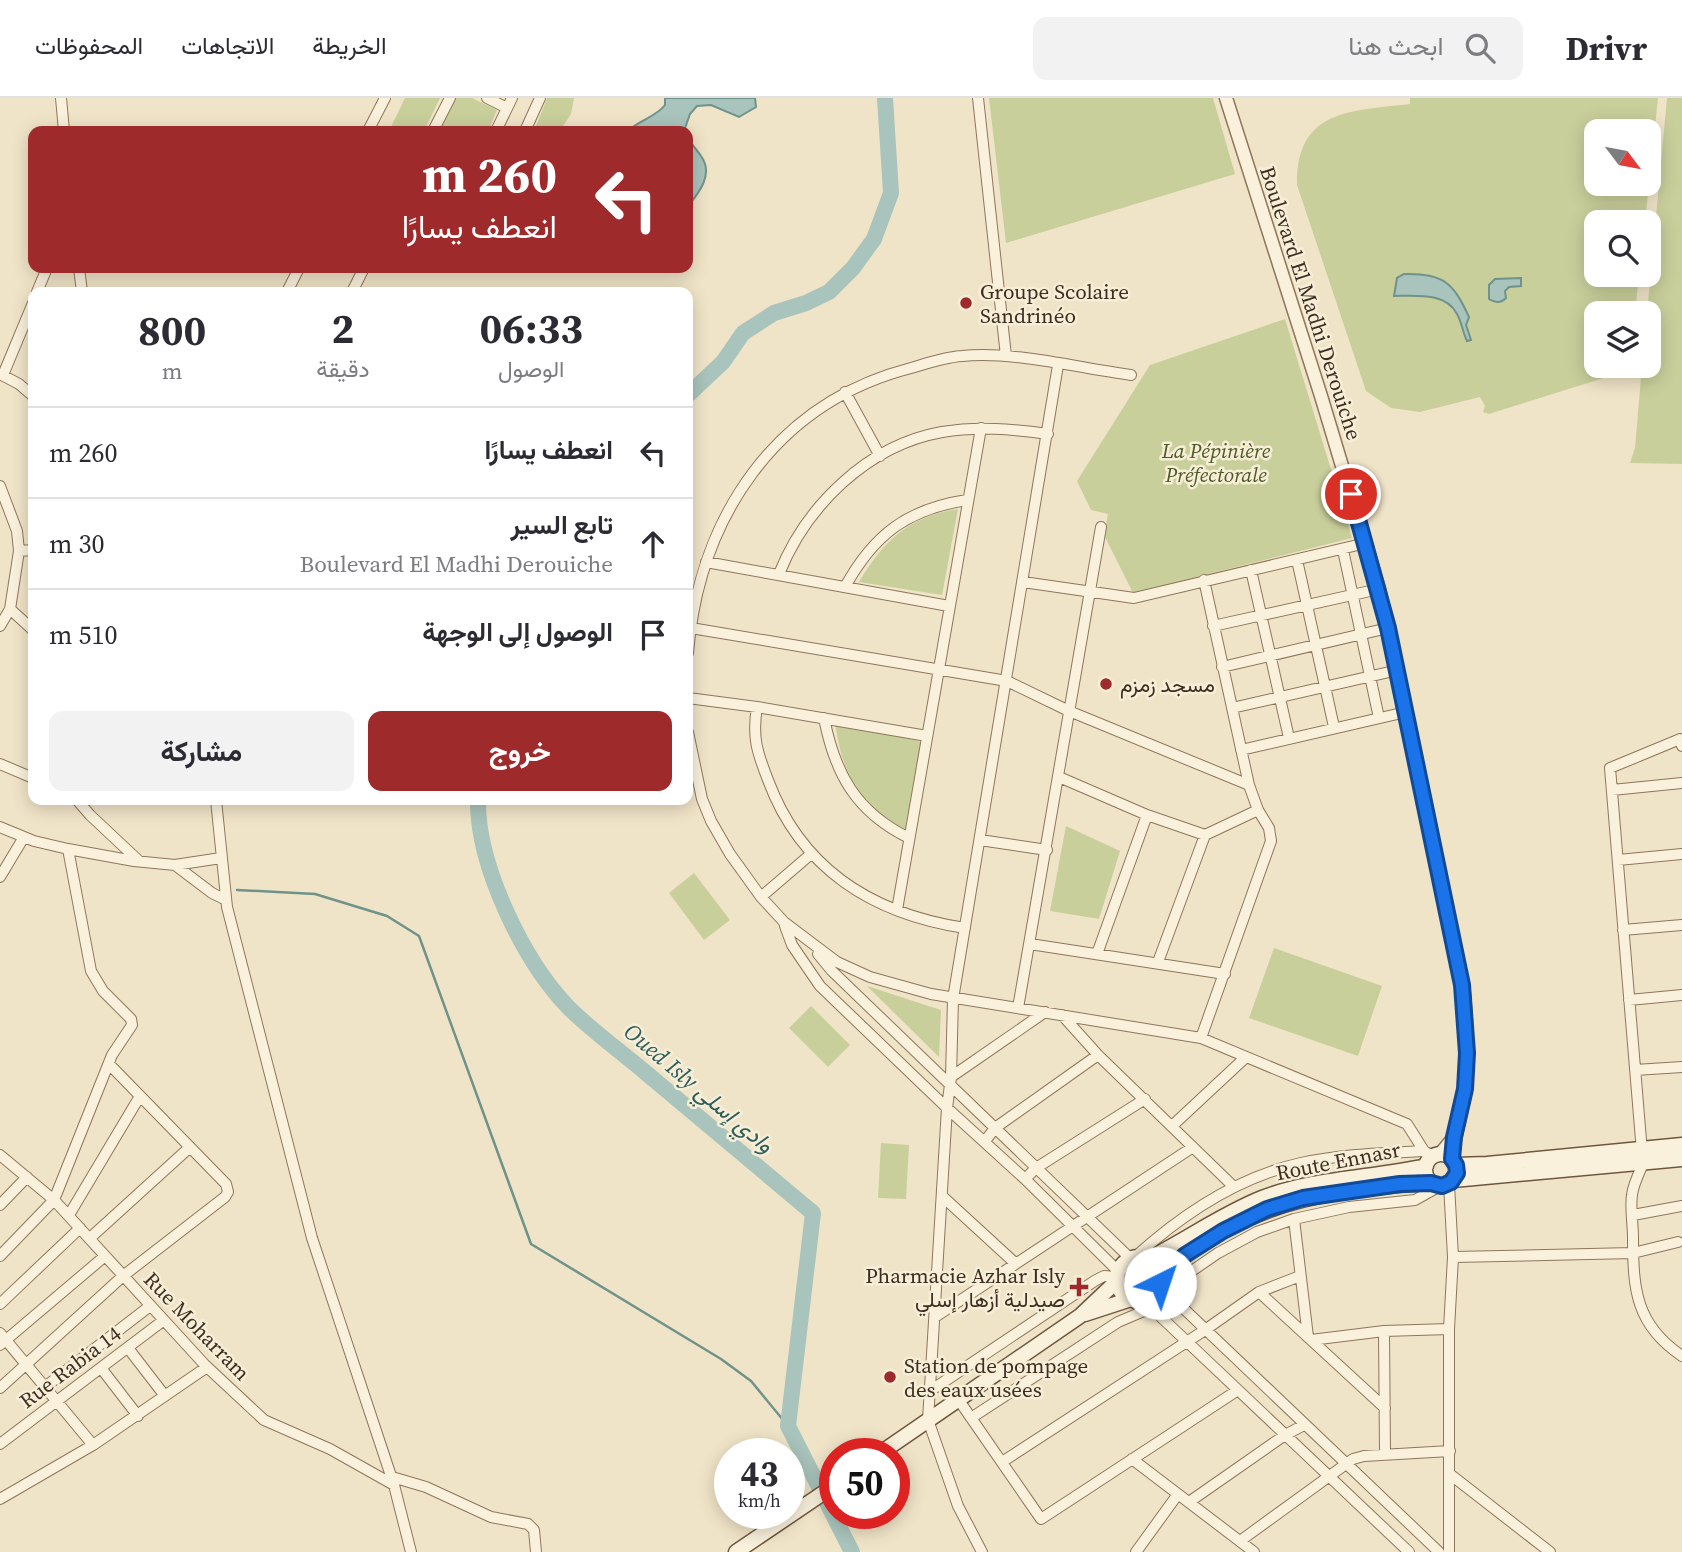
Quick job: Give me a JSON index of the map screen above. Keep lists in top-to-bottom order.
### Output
{
  "streets": {
    "main road": ["Route Ennasr"],
    "street": ["Boulevard El Madhi Derouiche", "Rue Moharram", "Rue Rabia 14"]
  },
  "crossings": [
    ["Boulevard El Madhi Derouiche", "Route Ennasr"],
    ["Rue Moharram", "Rue Rabia 14"]
  ],
  "water": ["Oued Isly وادي إسلي"],
  "parks": ["La Pépinière Préfectorale"],
  "places": {
    "other": ["Groupe Scolaire Sandrinéo", "مسجد زمزم", "Station de pompage des eaux usées"],
    "health": ["Pharmacie Azhar Isly صيدلية أزهار إسلي"]
  },
  "north": "bottom right",
  "page": {
    "header": "Drivr",
    "search": "ابحث هنا",
    "nav": ["الخريطة", "الاتجاهات", "المحفوظات"],
    "turn": ["260 m", "انعطف يسارًا"],
    "eta": [
      "06:33",
      "الوصول",
      "2",
      "دقيقة",
      "800",
      "m"
    ],
    "list": [
      {
        "name": "انعطف يسارًا",
        "value": "260 m"
      },
      {
        "name": "تابع السير",
        "note": "Boulevard El Madhi Derouiche",
        "value": "30 m"
      },
      {
        "name": "الوصول إلى الوجهة",
        "value": "510 m"
      }
    ],
    "buttons": ["خروج", "مشاركة"],
    "speed": "43 km/h",
    "limit": "50"
  }
}
